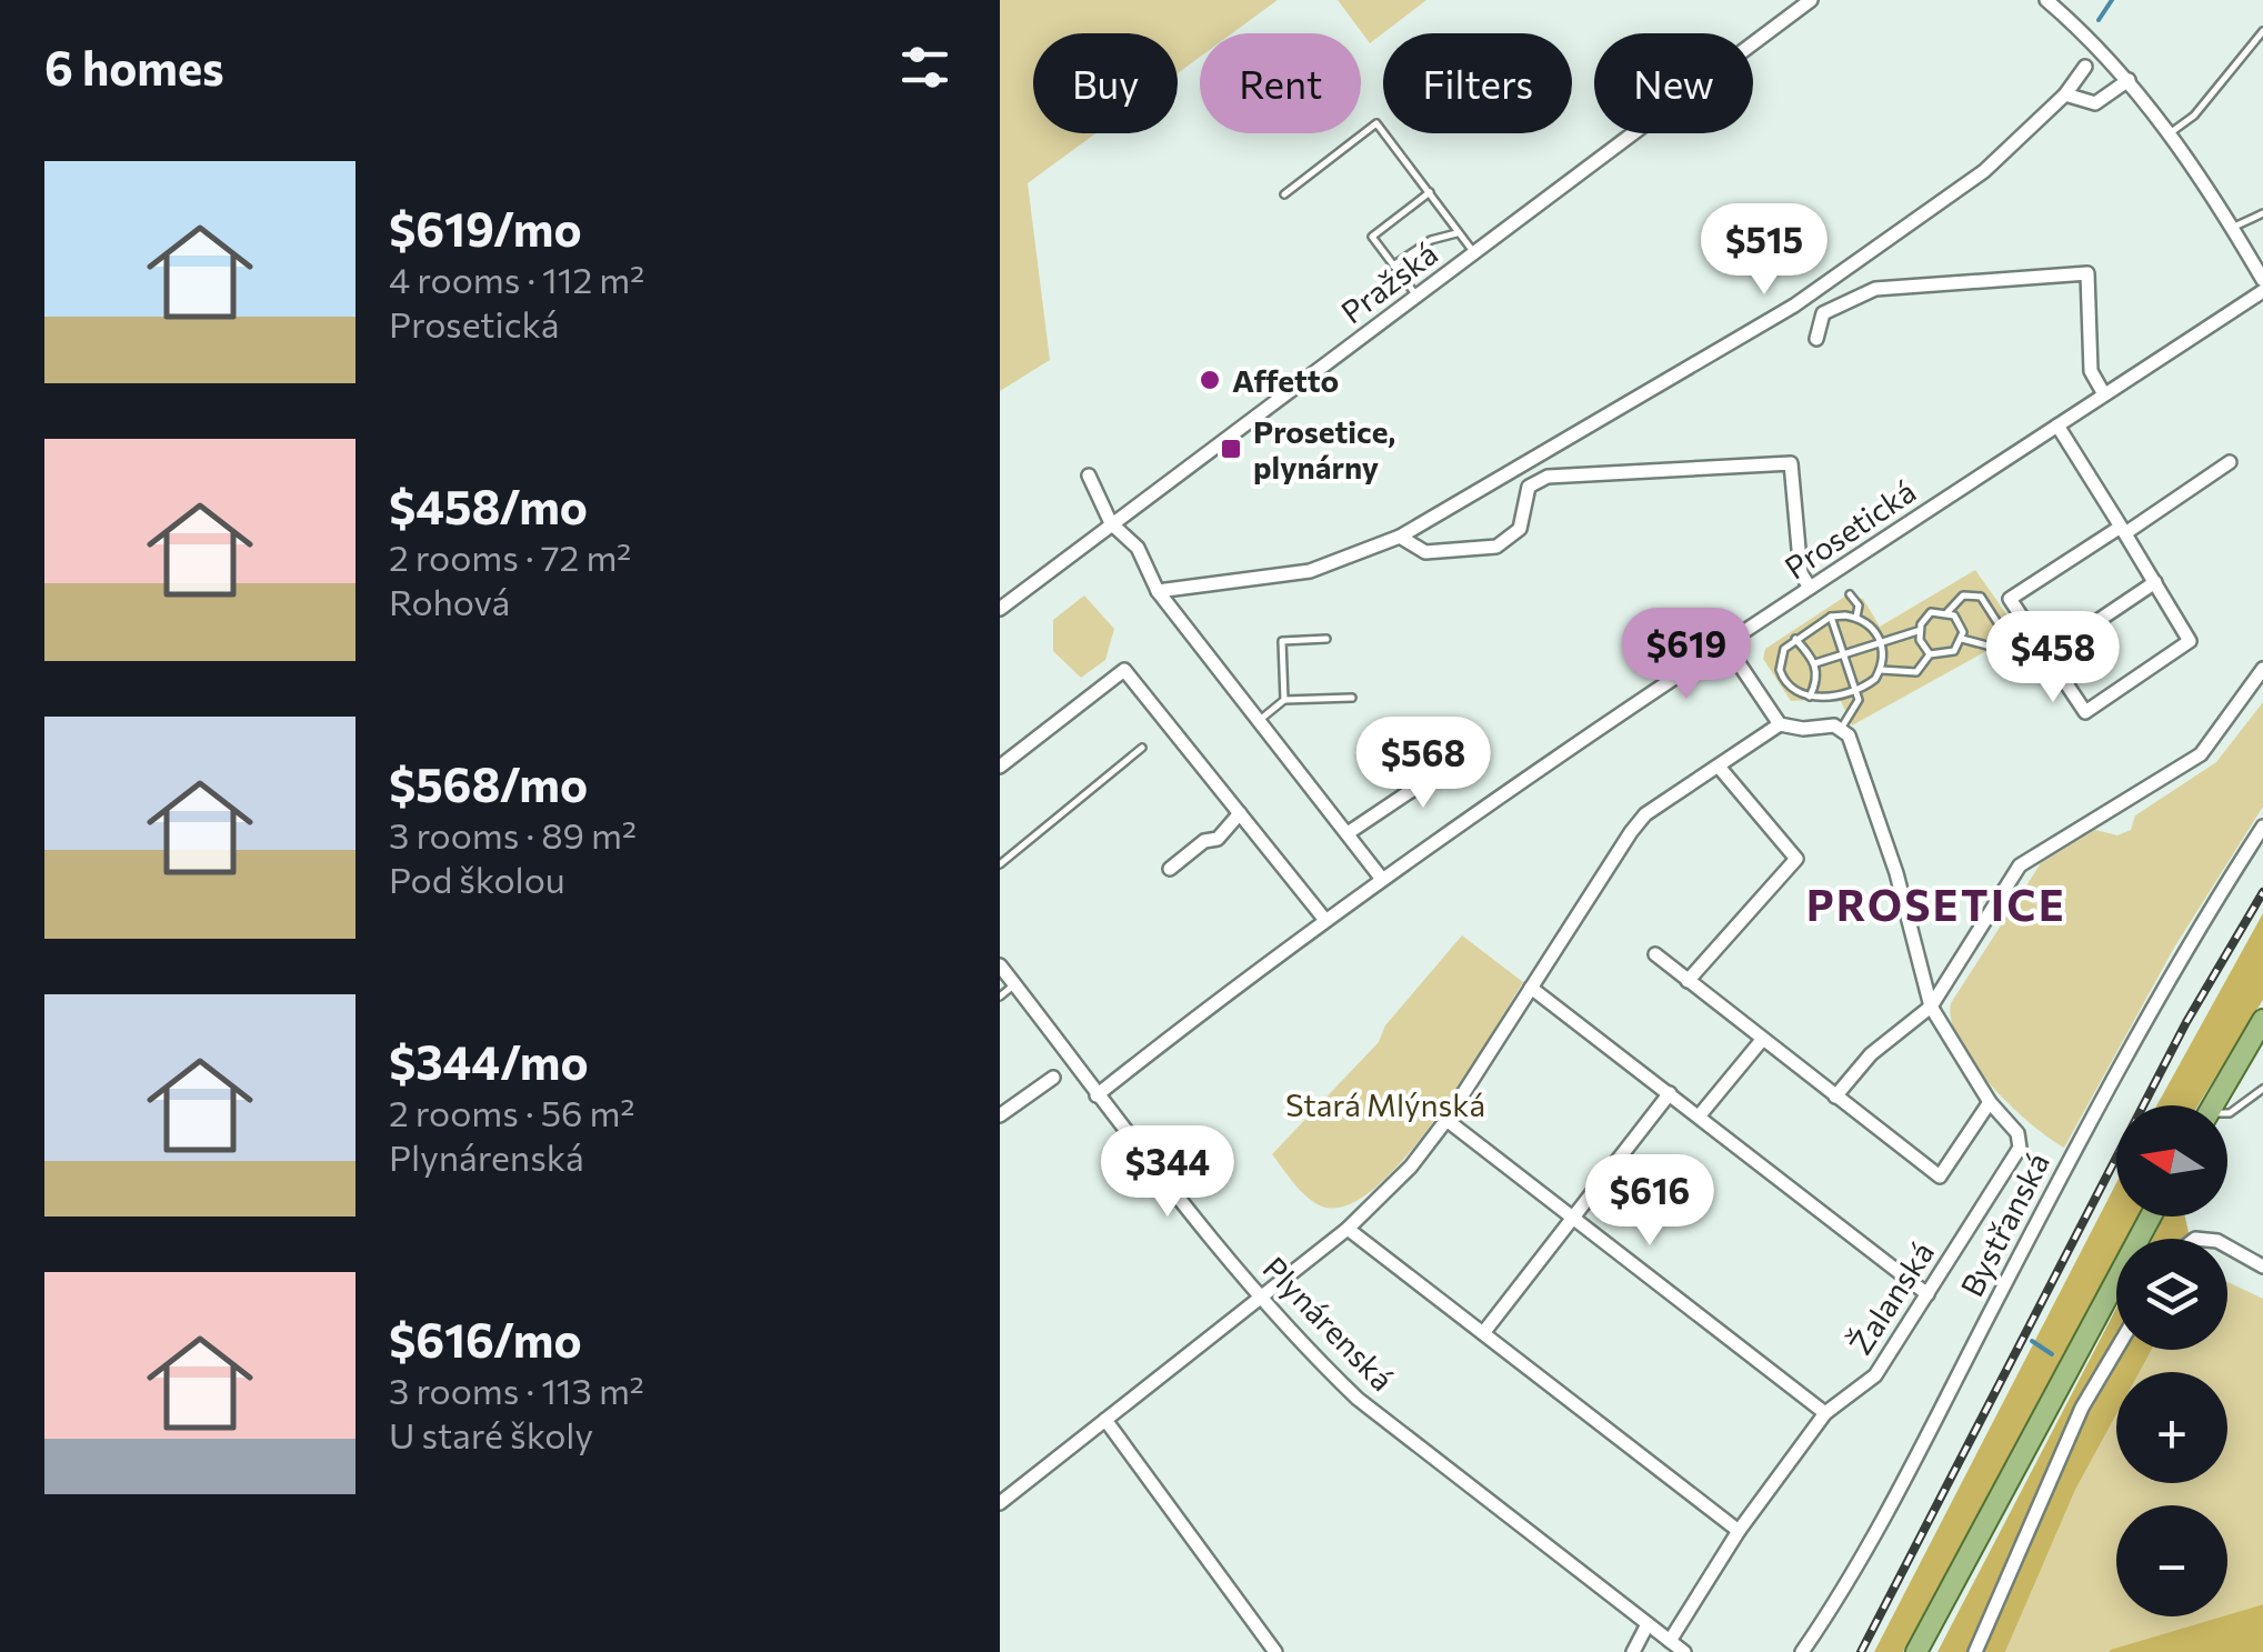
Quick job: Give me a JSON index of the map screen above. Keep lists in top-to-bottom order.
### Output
{
  "streets": {
    "street": [
      "Pražská",
      "Prosetická",
      "Bystřanská",
      "Žalanská",
      "Plynárenská"
    ]
  },
  "crossings": [
    ["Prosetická", "Plynárenská"],
    ["Žalanská", "Plynárenská"]
  ],
  "districts": ["PROSETICE"],
  "parks": ["Stará Mlýnská"],
  "places": {
    "other": ["Affetto"],
    "transit": ["Prosetice, plynárny"]
  },
  "north": "left",
  "page": {
    "heading": "6 homes",
    "chip": [
      "Buy",
      "Rent",
      "Filters",
      "New"
    ],
    "list": [
      {
        "name": "$619/mo",
        "note": "4 rooms · 112 m² · Prosetická"
      },
      {
        "name": "$458/mo",
        "note": "2 rooms · 72 m² · Rohová"
      },
      {
        "name": "$568/mo",
        "note": "3 rooms · 89 m² · Pod školou"
      },
      {
        "name": "$344/mo",
        "note": "2 rooms · 56 m² · Plynárenská"
      },
      {
        "name": "$616/mo",
        "note": "3 rooms · 113 m² · U staré školy"
      }
    ],
    "price": [
      "$515",
      "$619",
      "$458",
      "$568",
      "$344",
      "$616"
    ],
    "map_buttons": ["+", "−"]
  }
}
